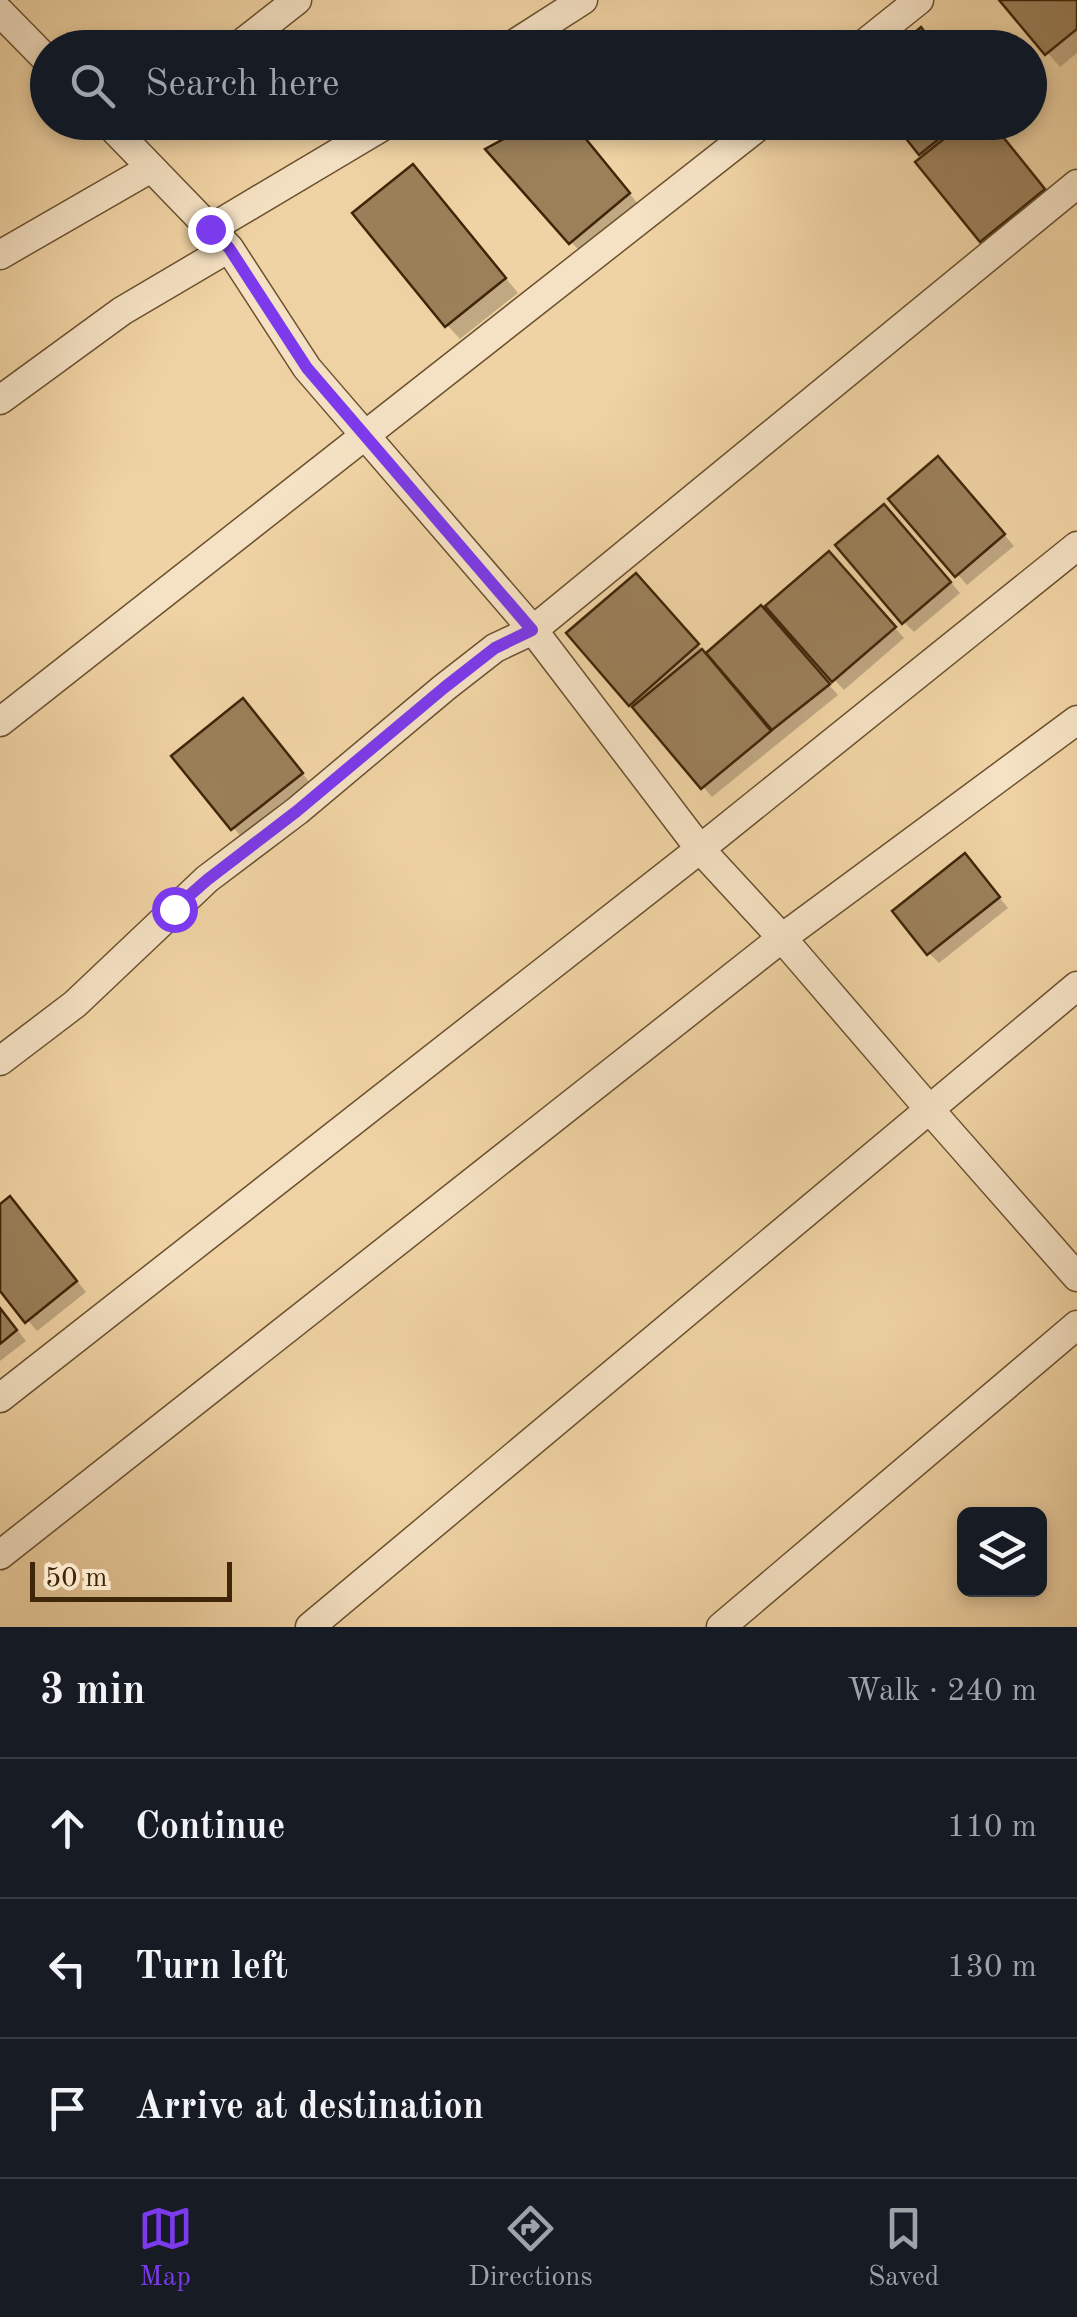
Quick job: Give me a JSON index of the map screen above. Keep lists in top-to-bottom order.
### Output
{
  "scale_bar": "50 m",
  "page": {
    "search": "Search here",
    "scale": "50 m",
    "heading": ["3 min", "Walk · 240 m"],
    "list": [
      ["Continue", "110 m"],
      ["Turn left", "130 m"],
      "Arrive at destination"
    ],
    "nav": ["Map", "Directions", "Saved"]
  }
}
